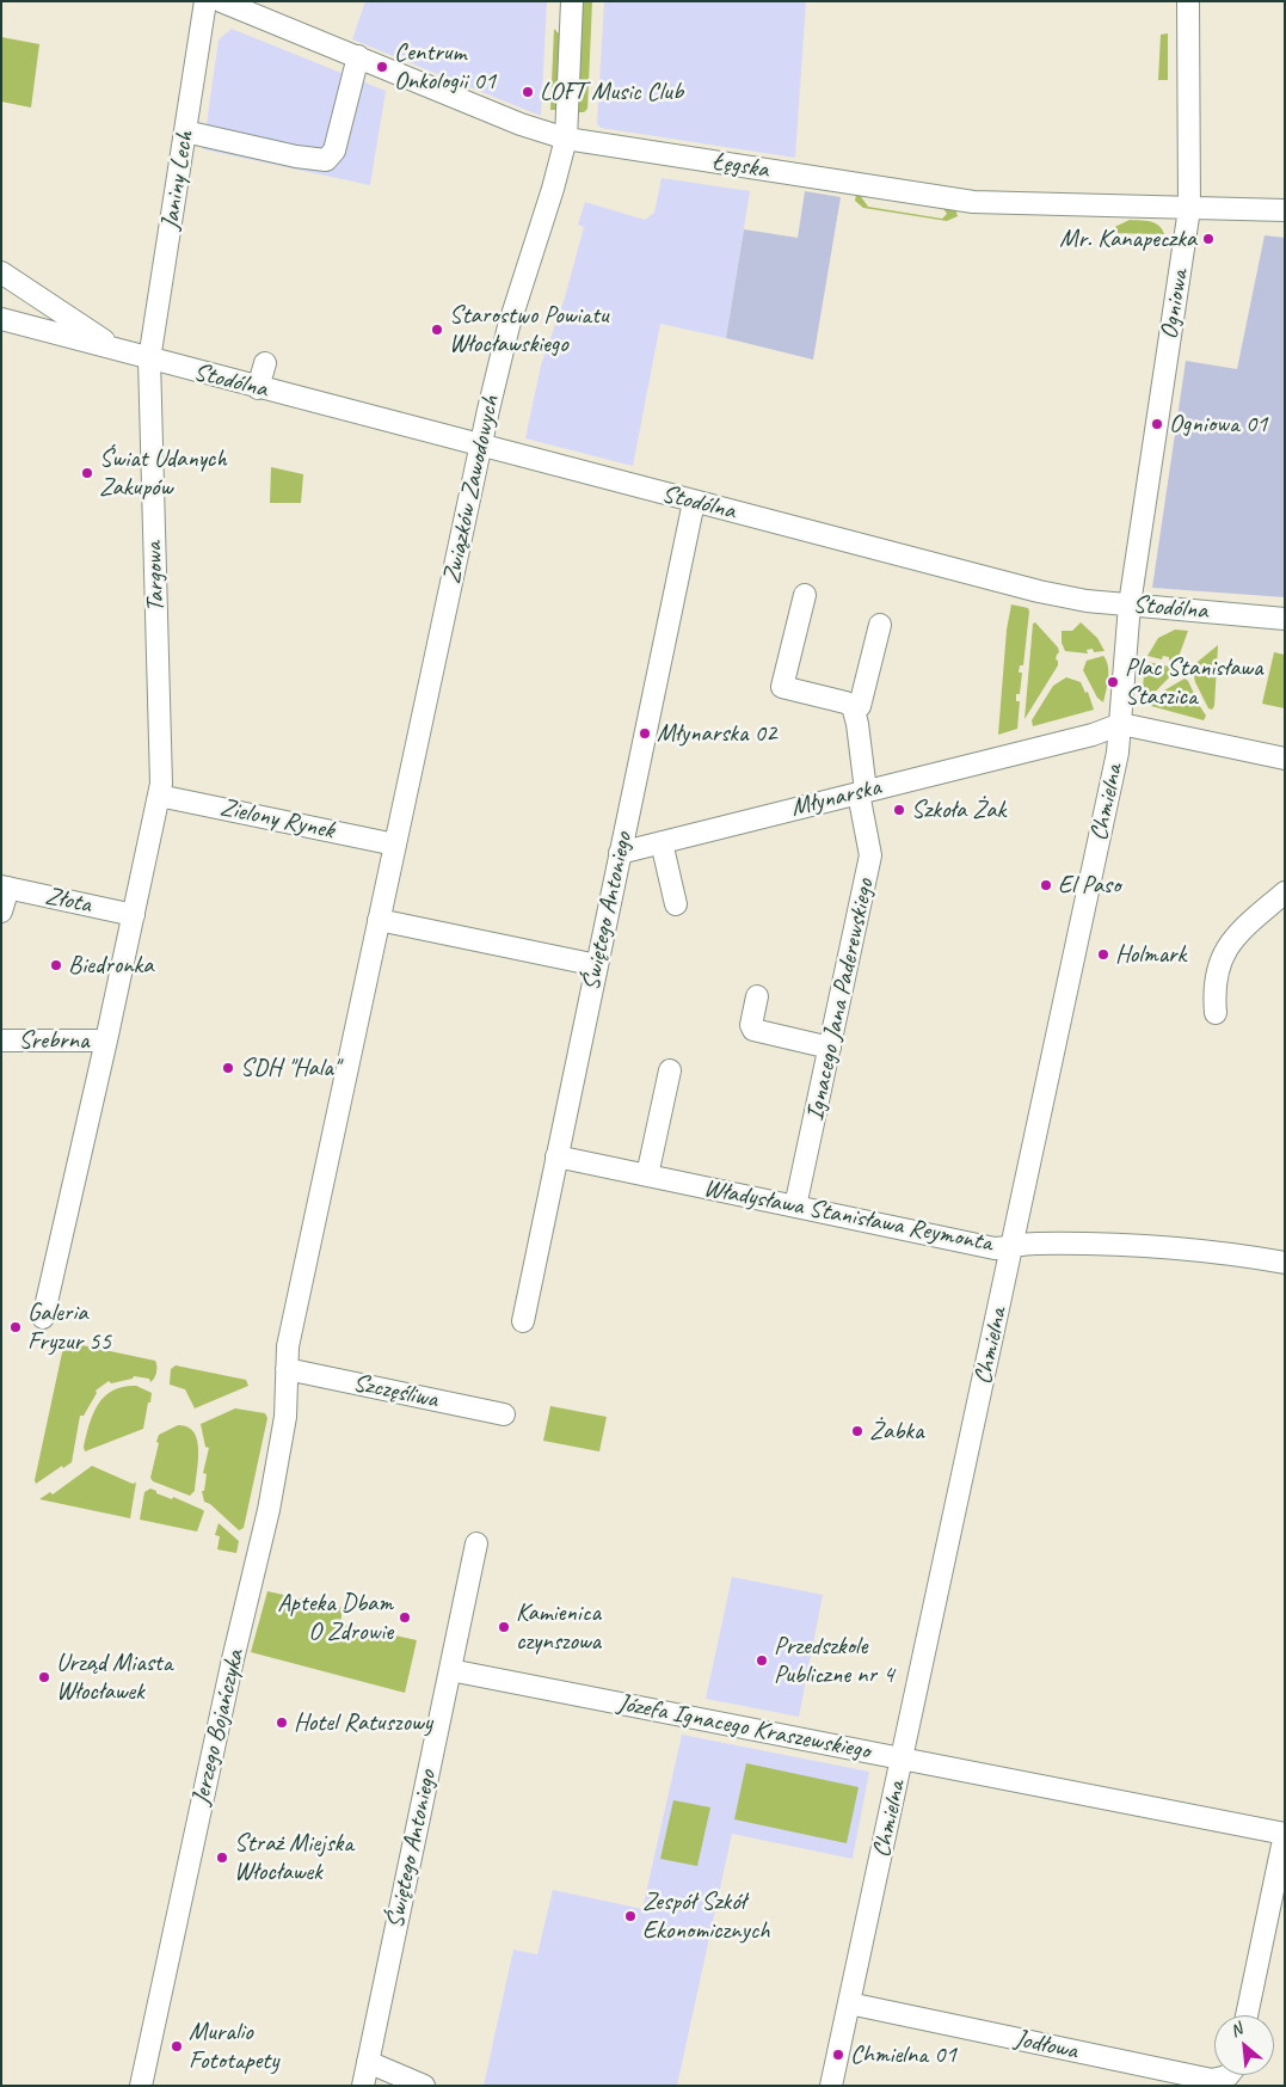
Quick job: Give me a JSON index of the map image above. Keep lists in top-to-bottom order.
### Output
{
  "streets": {
    "street": [
      "Łęgska",
      "Janiny Lech",
      "Ogniowa",
      "Stodólna",
      "Związków Zawodowych",
      "Targowa",
      "Młynarska",
      "Chmielna",
      "Zielony Rynek",
      "Złota",
      "Świętego Antoniego",
      "Ignacego Jana Paderewskiego",
      "Srebrna",
      "Władysława Stanisława Reymonta",
      "Szczęśliwa",
      "Jerzego Bojańczyka",
      "Józefa Ignacego Kraszewskiego",
      "Jodłowa"
    ]
  },
  "crossings": [
    ["Łęgska", "Ogniowa"],
    ["Łęgska", "Związków Zawodowych"],
    ["Janiny Lech", "Stodólna"],
    ["Janiny Lech", "Targowa"],
    ["Ogniowa", "Stodólna"],
    ["Ogniowa", "Chmielna"],
    ["Stodólna", "Związków Zawodowych"],
    ["Stodólna", "Targowa"],
    ["Stodólna", "Chmielna"],
    ["Stodólna", "Świętego Antoniego"],
    ["Związków Zawodowych", "Zielony Rynek"],
    ["Targowa", "Zielony Rynek"],
    ["Młynarska", "Chmielna"],
    ["Młynarska", "Świętego Antoniego"],
    ["Młynarska", "Ignacego Jana Paderewskiego"],
    ["Chmielna", "Władysława Stanisława Reymonta"],
    ["Chmielna", "Józefa Ignacego Kraszewskiego"],
    ["Chmielna", "Jodłowa"],
    ["Świętego Antoniego", "Władysława Stanisława Reymonta"],
    ["Świętego Antoniego", "Józefa Ignacego Kraszewskiego"],
    ["Ignacego Jana Paderewskiego", "Władysława Stanisława Reymonta"],
    ["Szczęśliwa", "Jerzego Bojańczyka"]
  ],
  "places": [
    "Centrum Onkologii 01",
    "LOFT Music Club",
    "Mr. Kanapeczka",
    "Starostwo Powiatu Włocławskiego",
    "Ogniowa 01",
    "Świat Udanych Zakupów",
    "Plac Stanisława Staszica",
    "Młynarska 02",
    "Szkoła Żak",
    "El Paso",
    "Holmark",
    "Biedronka",
    "SDH \"Hala\"",
    "Galeria Fryzur 55",
    "Żabka",
    "Apteka Dbam O Zdrowie",
    "Kamienica czynszowa",
    "Przedszkole Publiczne nr 4",
    "Urząd Miasta Włocławek",
    "Hotel Ratuszowy",
    "Straż Miejska Włocławek",
    "Zespół Szkół Ekonomicznych",
    "Muralio Fototapety",
    "Chmielna 01"
  ],
  "north": "top left"
}
